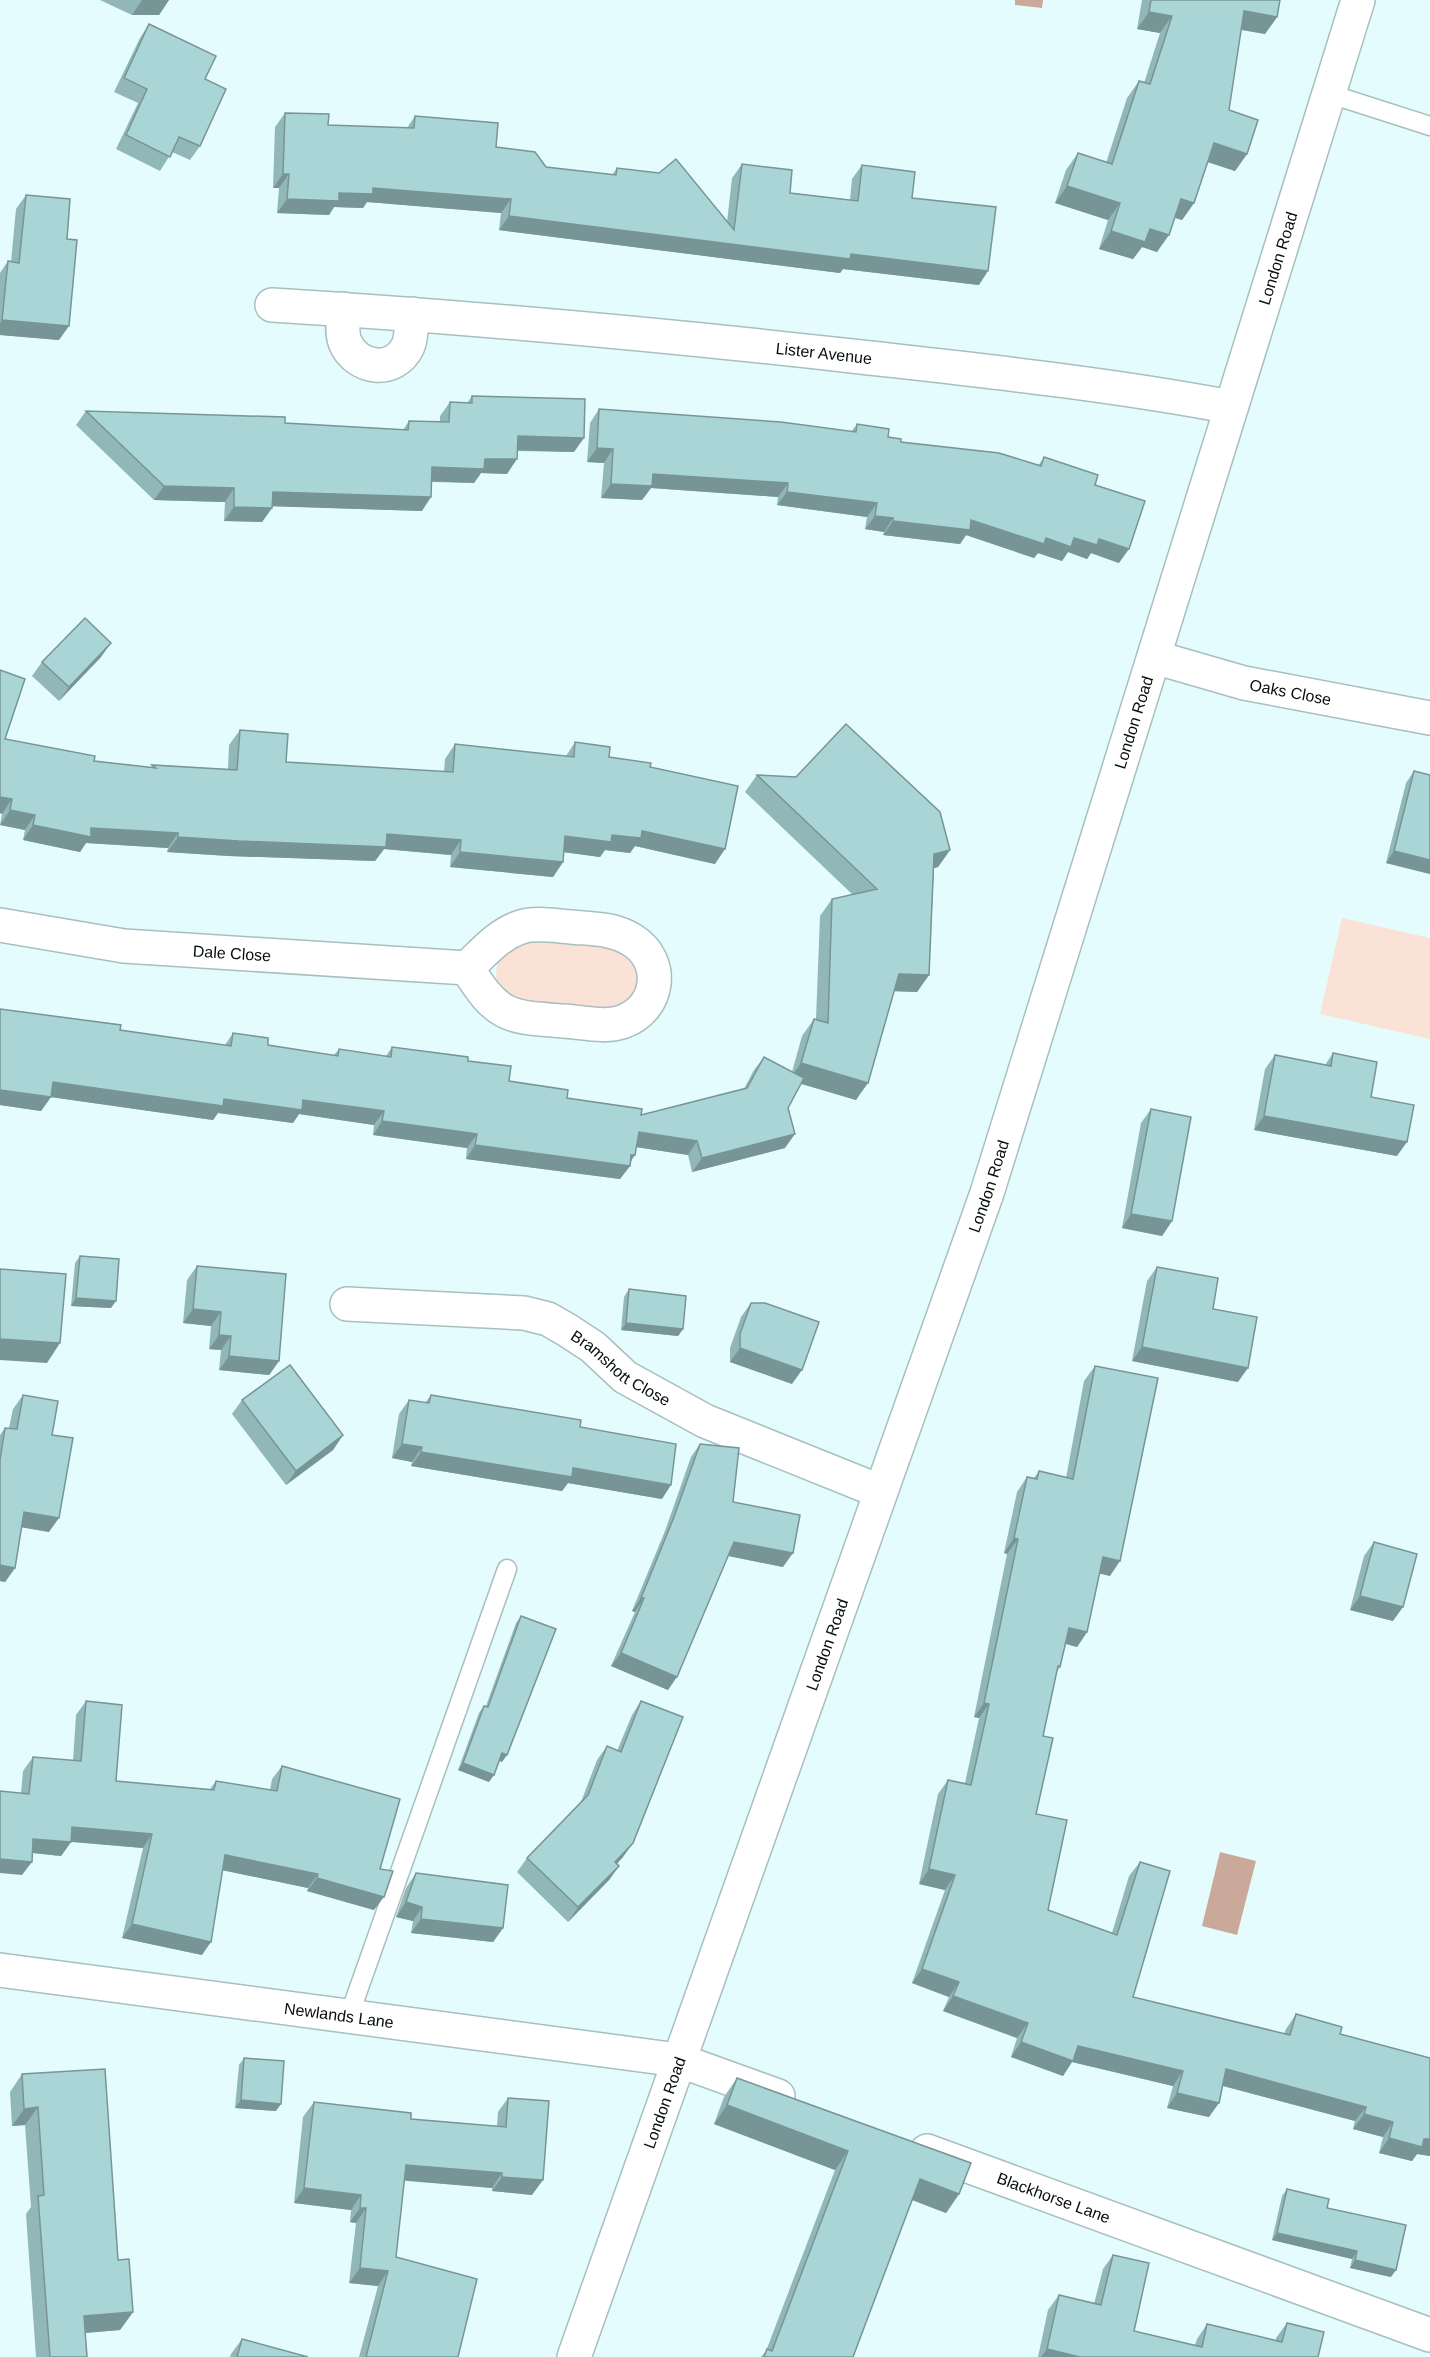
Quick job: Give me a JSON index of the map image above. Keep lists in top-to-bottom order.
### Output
{
  "streets": {
    "street": [
      "London Road",
      "Lister Avenue",
      "Oaks Close",
      "Dale Close",
      "Bramshott Close",
      "Newlands Lane",
      "Blackhorse Lane"
    ]
  },
  "crossings": [
    ["London Road", "Lister Avenue"],
    ["London Road", "Oaks Close"],
    ["London Road", "Bramshott Close"],
    ["London Road", "Newlands Lane"]
  ]
}
